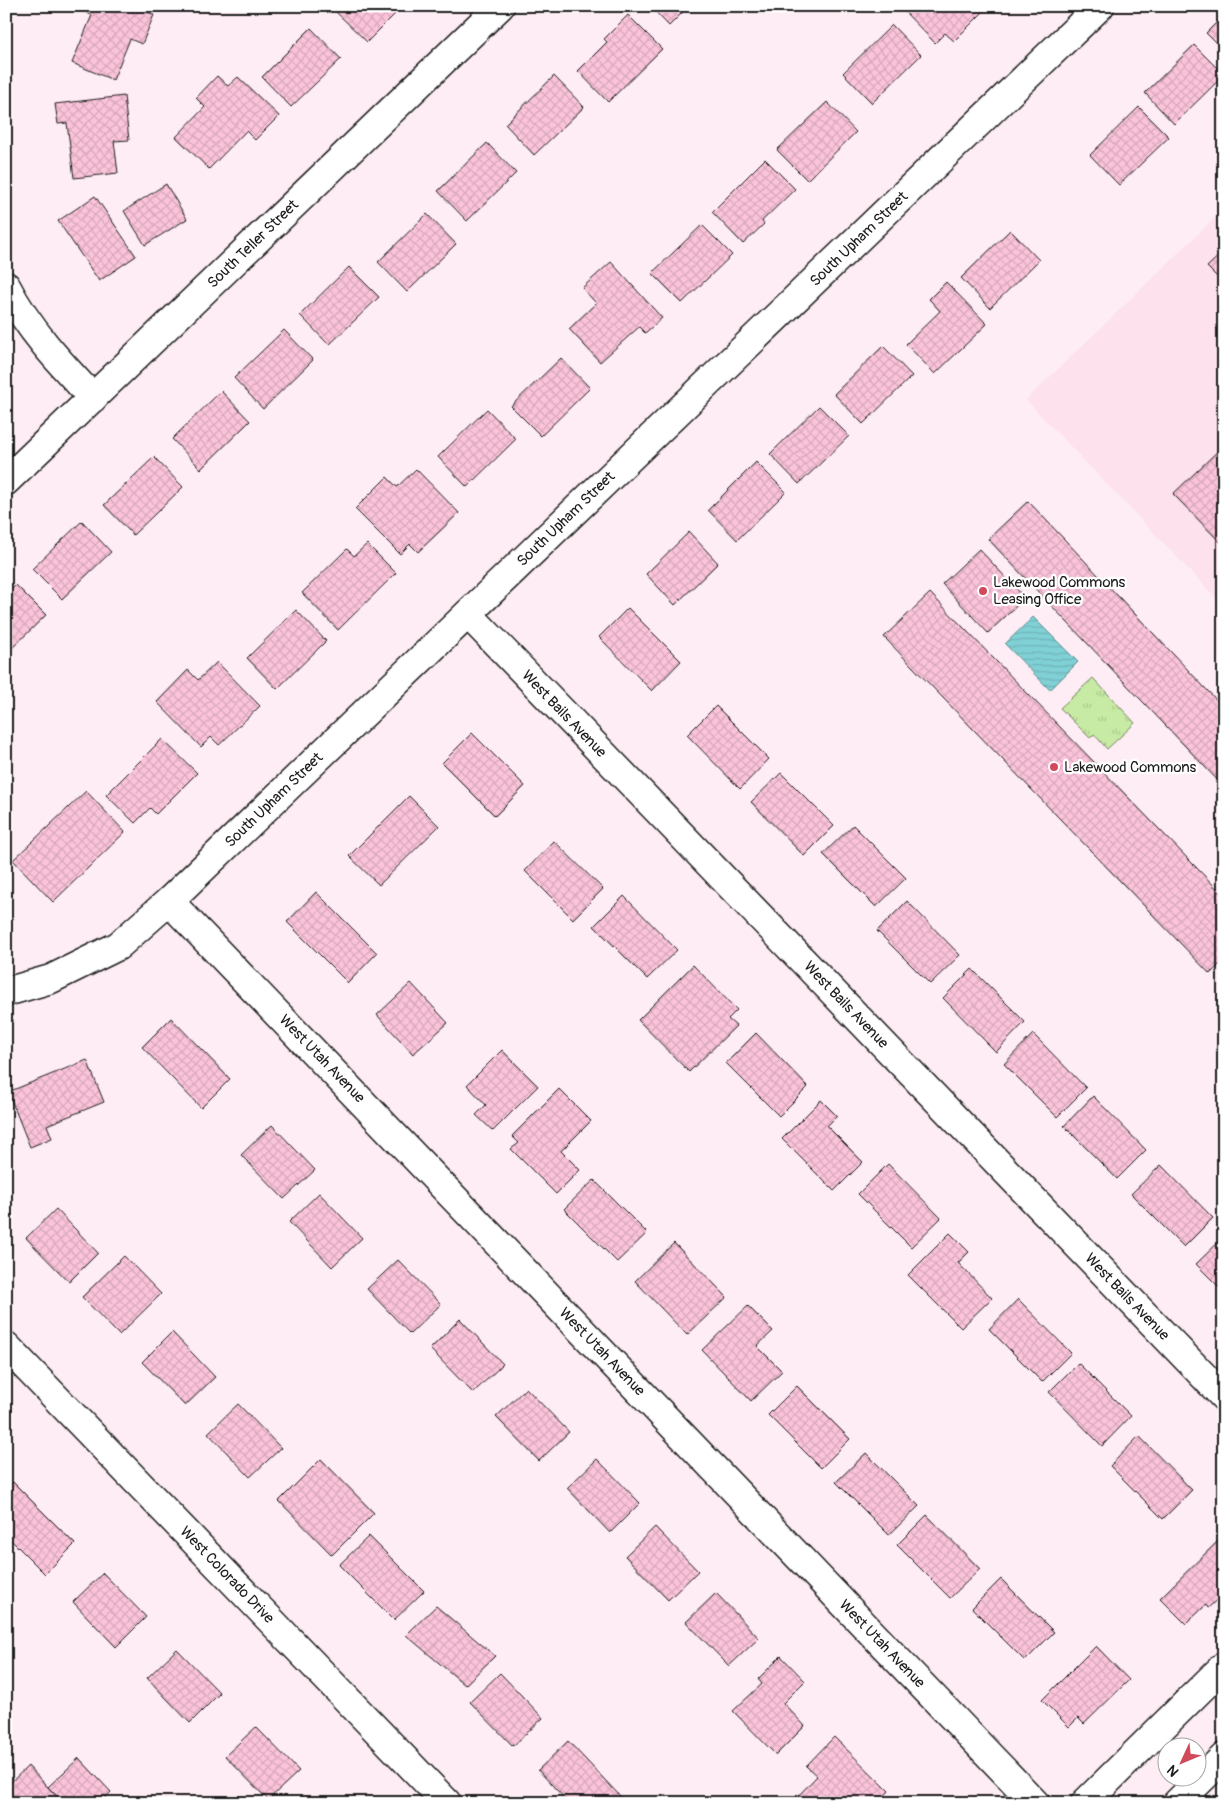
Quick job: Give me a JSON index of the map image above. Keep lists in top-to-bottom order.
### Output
{
  "streets": {
    "street": [
      "South Upham Street",
      "South Teller Street",
      "West Bails Avenue",
      "West Utah Avenue",
      "West Colorado Drive"
    ]
  },
  "crossings": [
    ["South Upham Street", "West Bails Avenue"],
    ["South Upham Street", "West Utah Avenue"]
  ],
  "places": ["Lakewood Commons Leasing Office", "Lakewood Commons"],
  "north": "bottom left"
}
